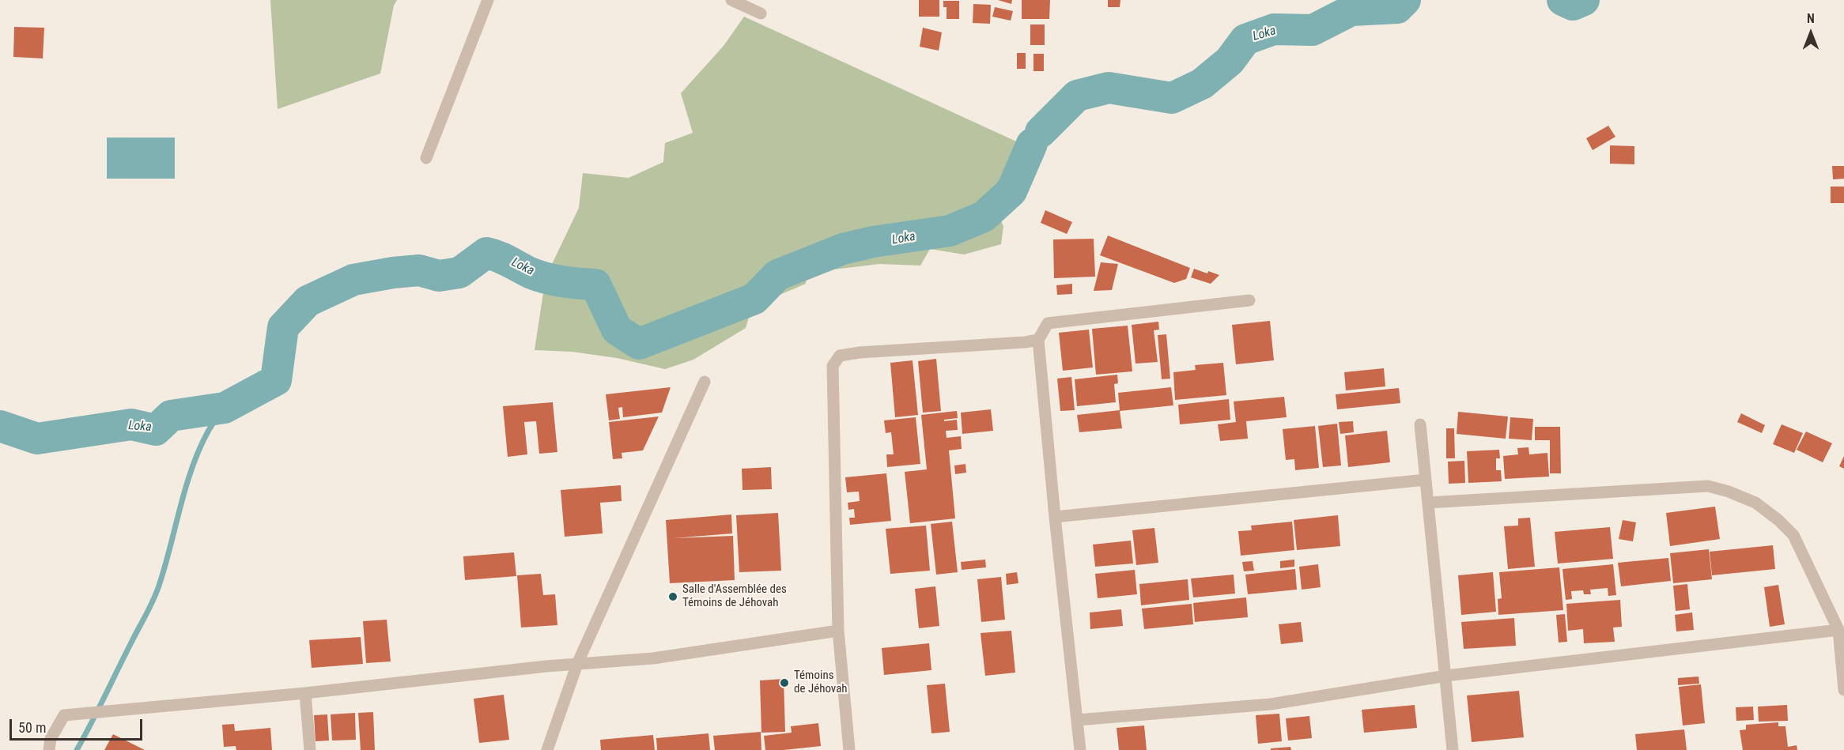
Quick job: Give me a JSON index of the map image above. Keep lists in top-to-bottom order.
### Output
{
  "water": ["Loka"],
  "places": ["Salle d'Assemblée des Témoins de Jéhovah", "Témoins de Jéhovah"],
  "scale_bar": "50 m",
  "north": "top"
}
